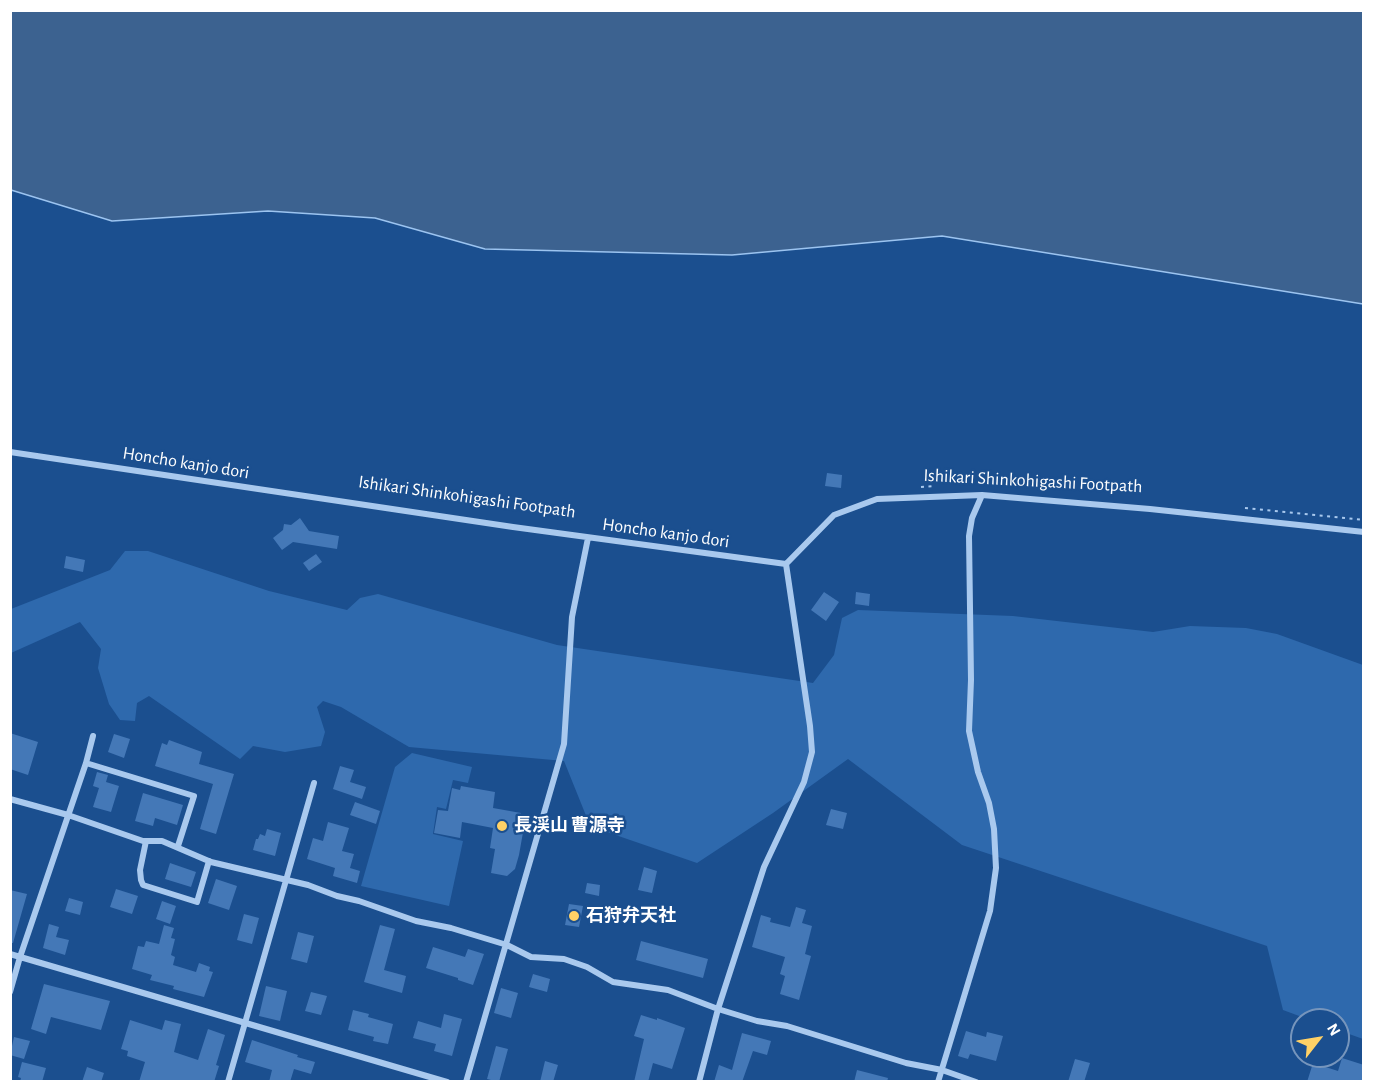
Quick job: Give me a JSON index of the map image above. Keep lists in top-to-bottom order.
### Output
{
  "streets": {
    "street": ["Honcho kanjo dori"],
    "path": ["Ishikari Shinkohigashi Footpath"]
  },
  "places": ["長渓山 曹源寺", "石狩弁天社"],
  "north": "top right"
}
